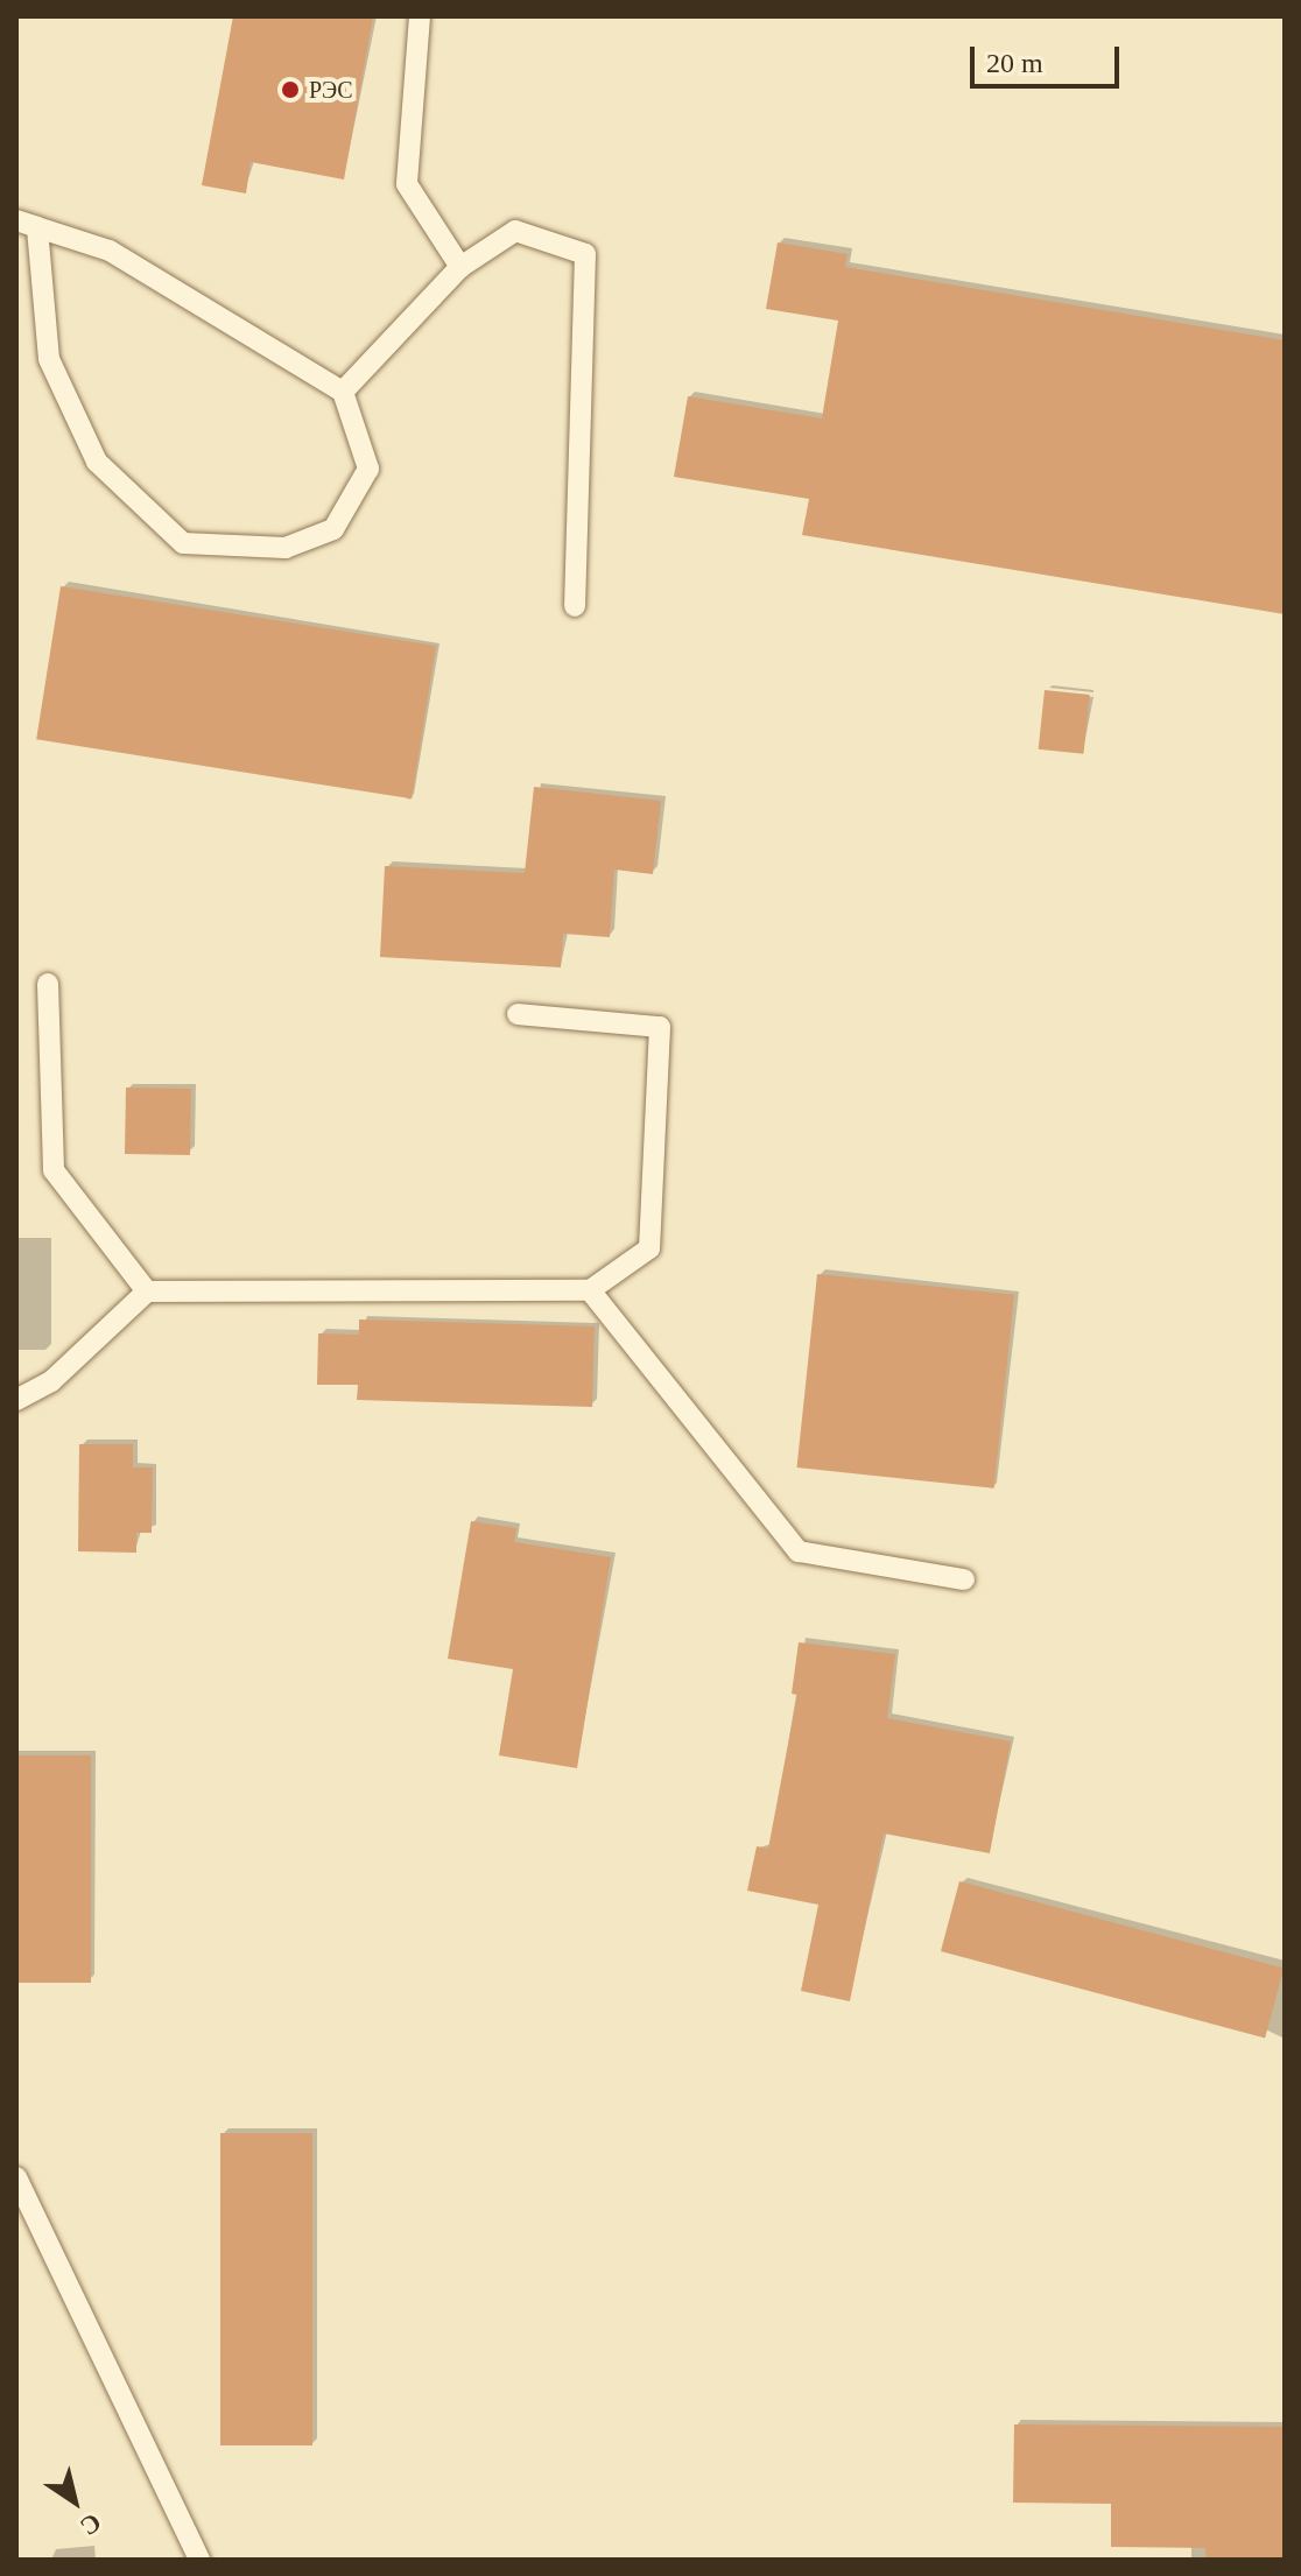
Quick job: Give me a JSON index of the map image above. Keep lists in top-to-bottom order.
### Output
{
  "places": ["РЭС"],
  "scale_bar": "20 m",
  "north": "bottom right"
}
